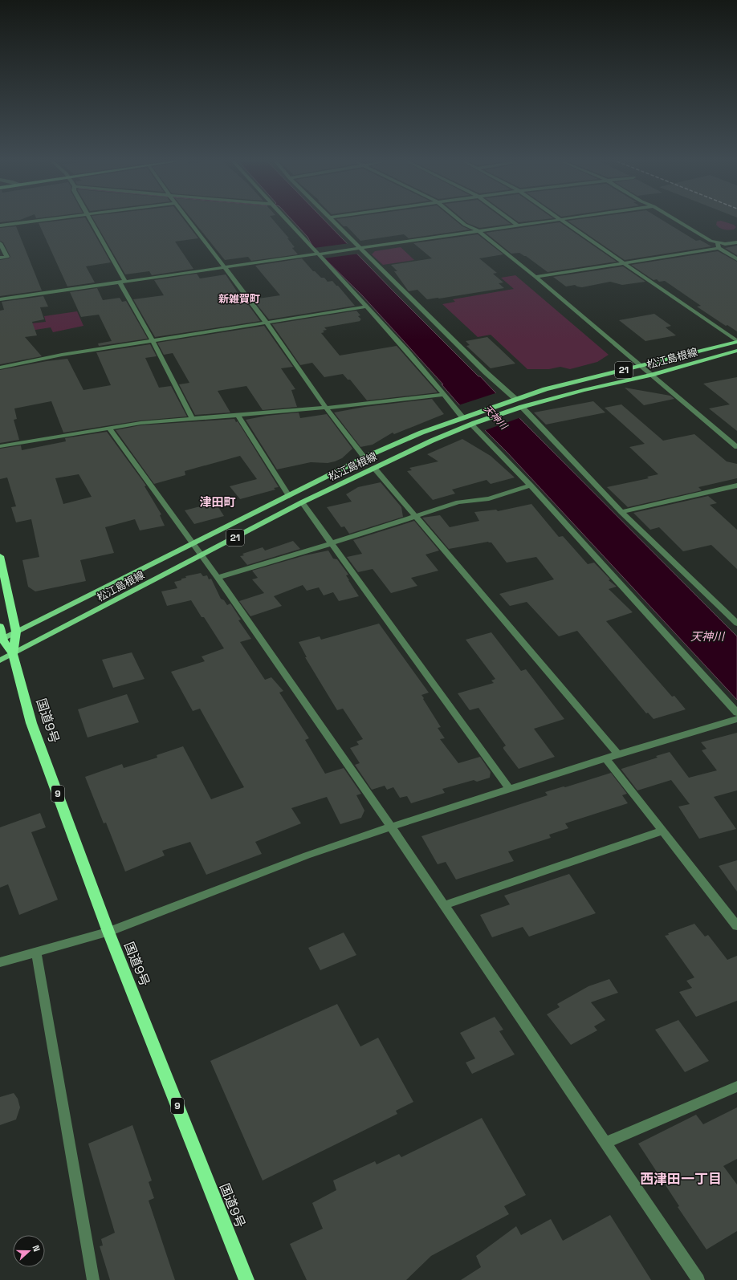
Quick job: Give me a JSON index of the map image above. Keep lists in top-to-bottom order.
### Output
{
  "streets": {
    "highway": ["国道9号", "9"],
    "main road": ["松江島根線", "21"]
  },
  "crossings": [
    ["松江島根線", "国道9号"]
  ],
  "districts": ["新雑賀町", "津田町", "西津田一丁目"],
  "water": ["天神川"],
  "north": "right"
}
